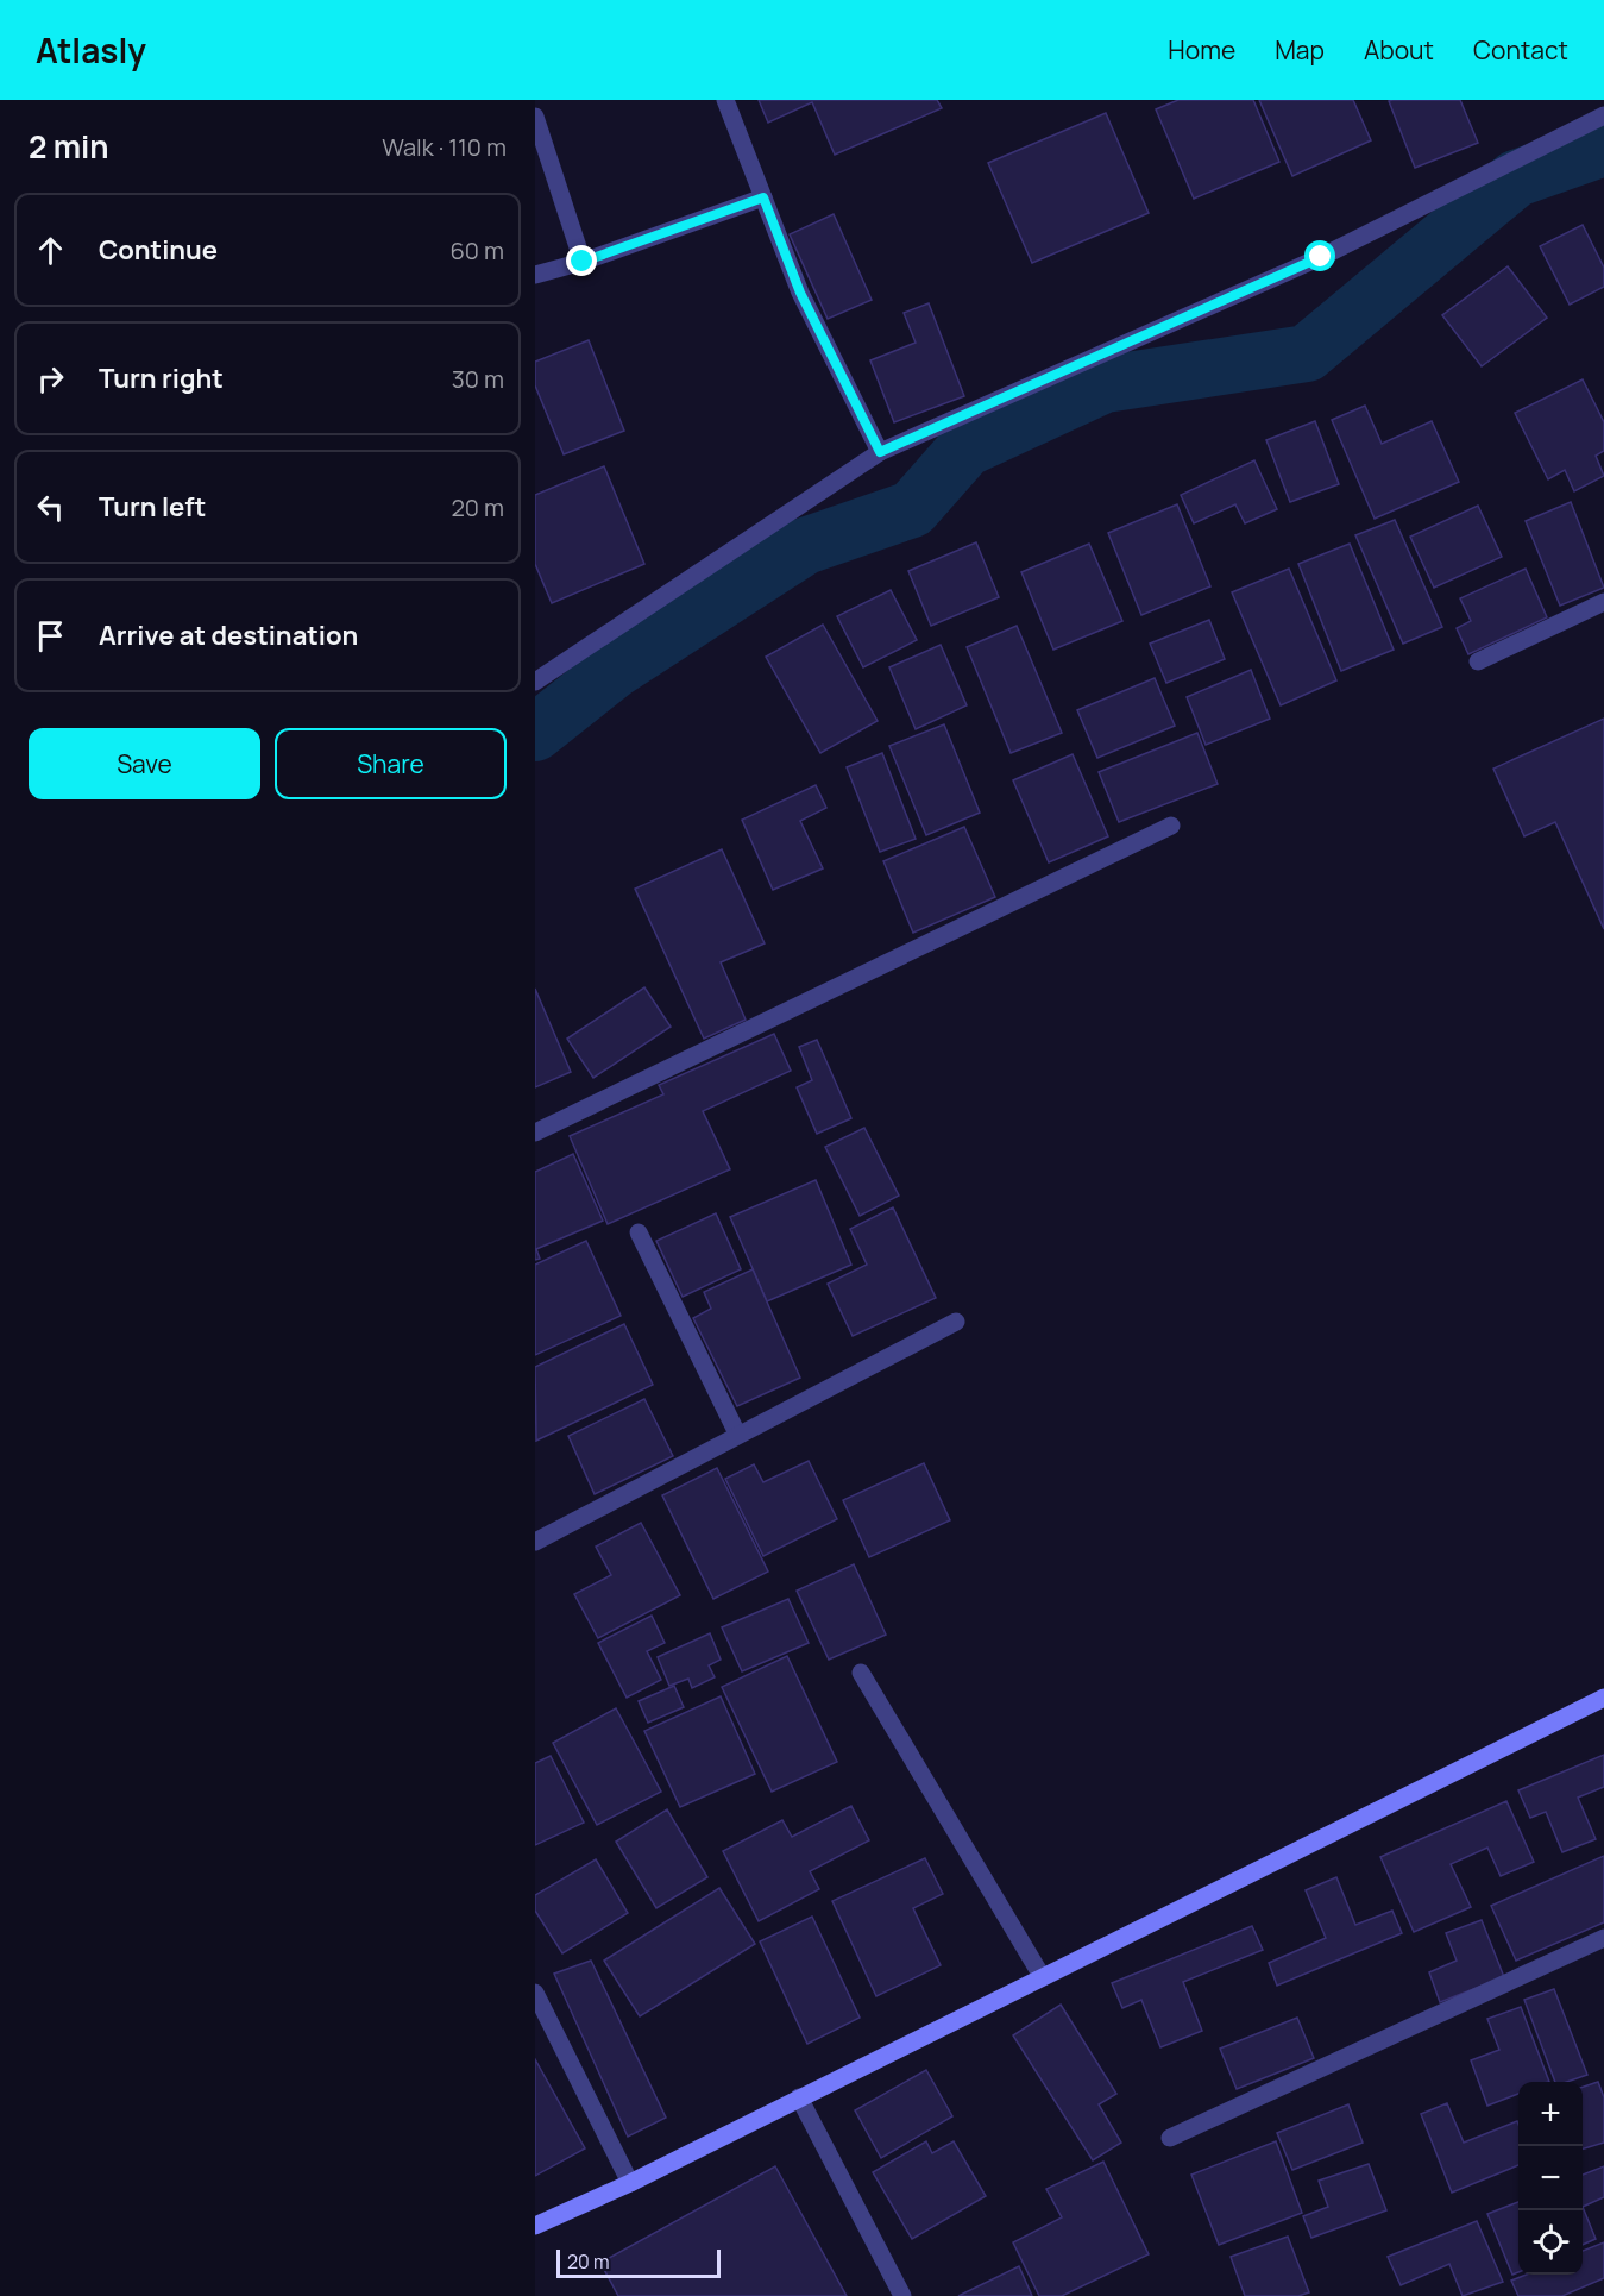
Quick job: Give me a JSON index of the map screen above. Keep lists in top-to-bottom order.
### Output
{
  "scale_bar": "20 m",
  "page": {
    "header": "Atlasly",
    "nav": [
      "Home",
      "Map",
      "About",
      "Contact"
    ],
    "heading": ["2 min", "Walk · 110 m"],
    "list": [
      ["Continue", "60 m"],
      ["Turn right", "30 m"],
      ["Turn left", "20 m"],
      "Arrive at destination"
    ],
    "buttons": ["Save", "Share"],
    "map_buttons": ["+", "−"],
    "scale": "20 m"
  }
}
